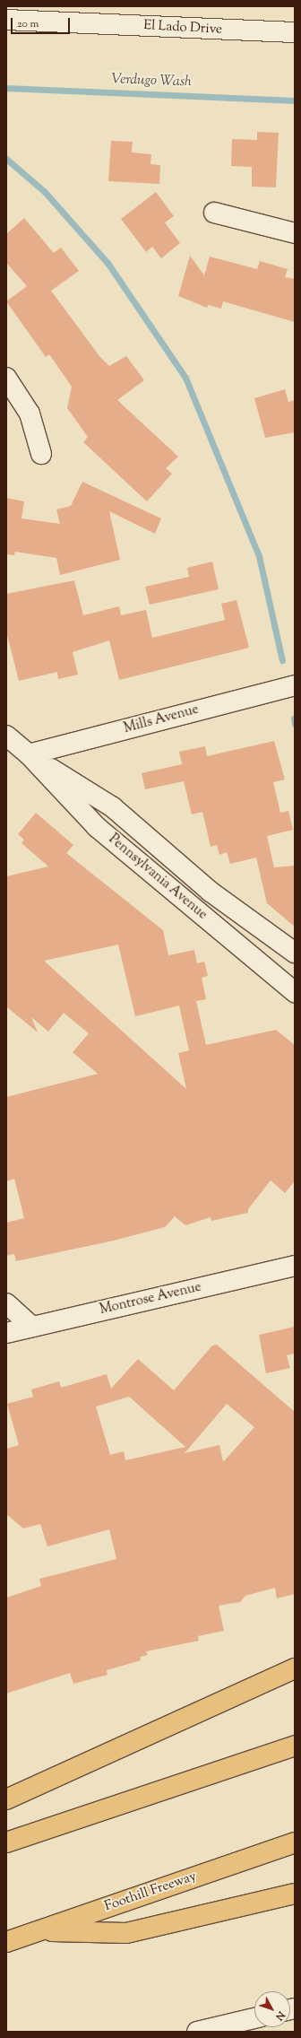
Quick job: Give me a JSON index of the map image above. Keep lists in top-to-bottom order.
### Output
{
  "streets": {
    "highway": ["Foothill Freeway"],
    "street": [
      "El Lado Drive",
      "Mills Avenue",
      "Pennsylvania Avenue",
      "Montrose Avenue"
    ]
  },
  "crossings": [
    ["Mills Avenue", "Pennsylvania Avenue"]
  ],
  "water": ["Verdugo Wash"],
  "scale_bar": "20 m",
  "north": "bottom right"
}
